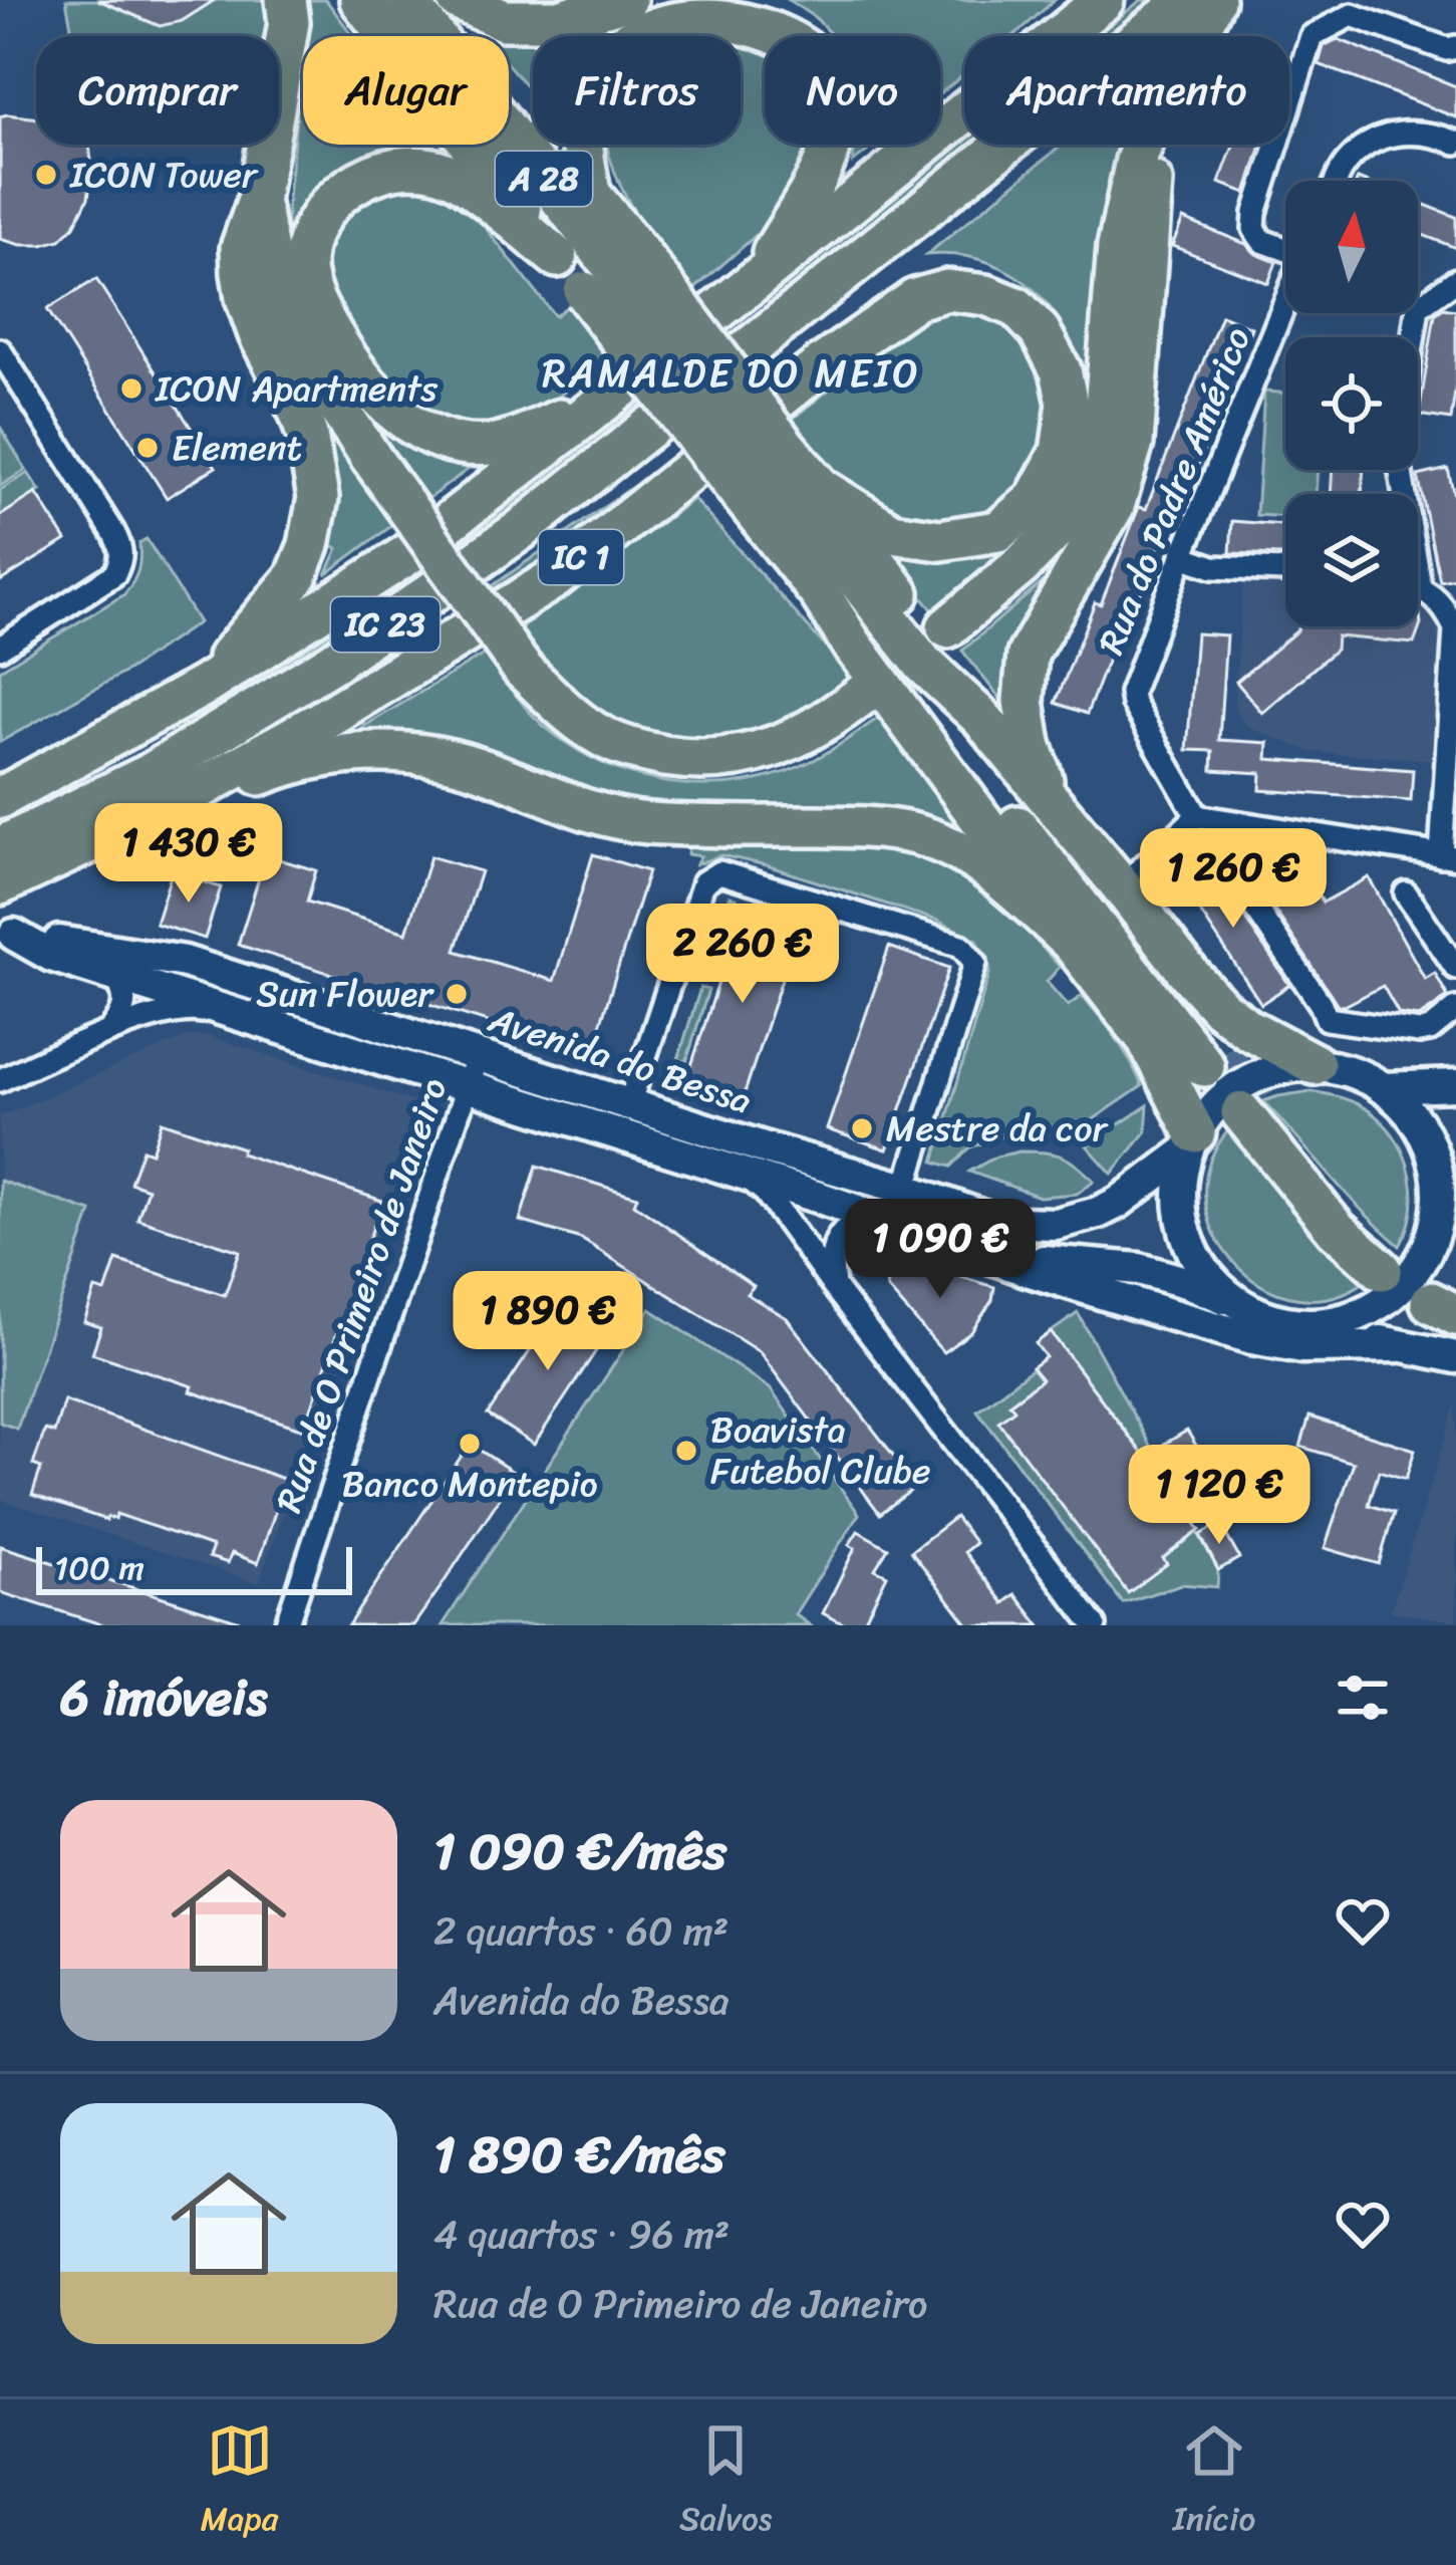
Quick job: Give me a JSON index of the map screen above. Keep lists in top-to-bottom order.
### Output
{
  "streets": {
    "highway": ["A 28", "IC 1", "IC 23"],
    "main road": ["Avenida do Bessa"],
    "street": ["Rua do Padre Américo", "Rua de O Primeiro de Janeiro"]
  },
  "crossings": [
    ["Avenida do Bessa", "Rua de O Primeiro de Janeiro"]
  ],
  "districts": ["RAMALDE DO MEIO"],
  "places": [
    "ICON Tower",
    "ICON Apartments",
    "Element",
    "Sun Flower",
    "Mestre da cor",
    "Banco Montepio",
    "Boavista Futebol Clube"
  ],
  "scale_bar": "100 m",
  "north": "top",
  "page": {
    "chip": [
      "Comprar",
      "Alugar",
      "Filtros",
      "Novo",
      "Apartamento"
    ],
    "price": [
      "1 430 €",
      "1 260 €",
      "2 260 €",
      "1 090 €",
      "1 890 €",
      "1 120 €"
    ],
    "scale": "100 m",
    "heading": "6 imóveis",
    "list": [
      {
        "name": "1 090 €/mês",
        "note": "2 quartos · 60 m² · Avenida do Bessa"
      },
      {
        "name": "1 890 €/mês",
        "note": "4 quartos · 96 m² · Rua de O Primeiro de Janeiro"
      }
    ],
    "tabs": ["Mapa", "Salvos", "Início"]
  }
}
